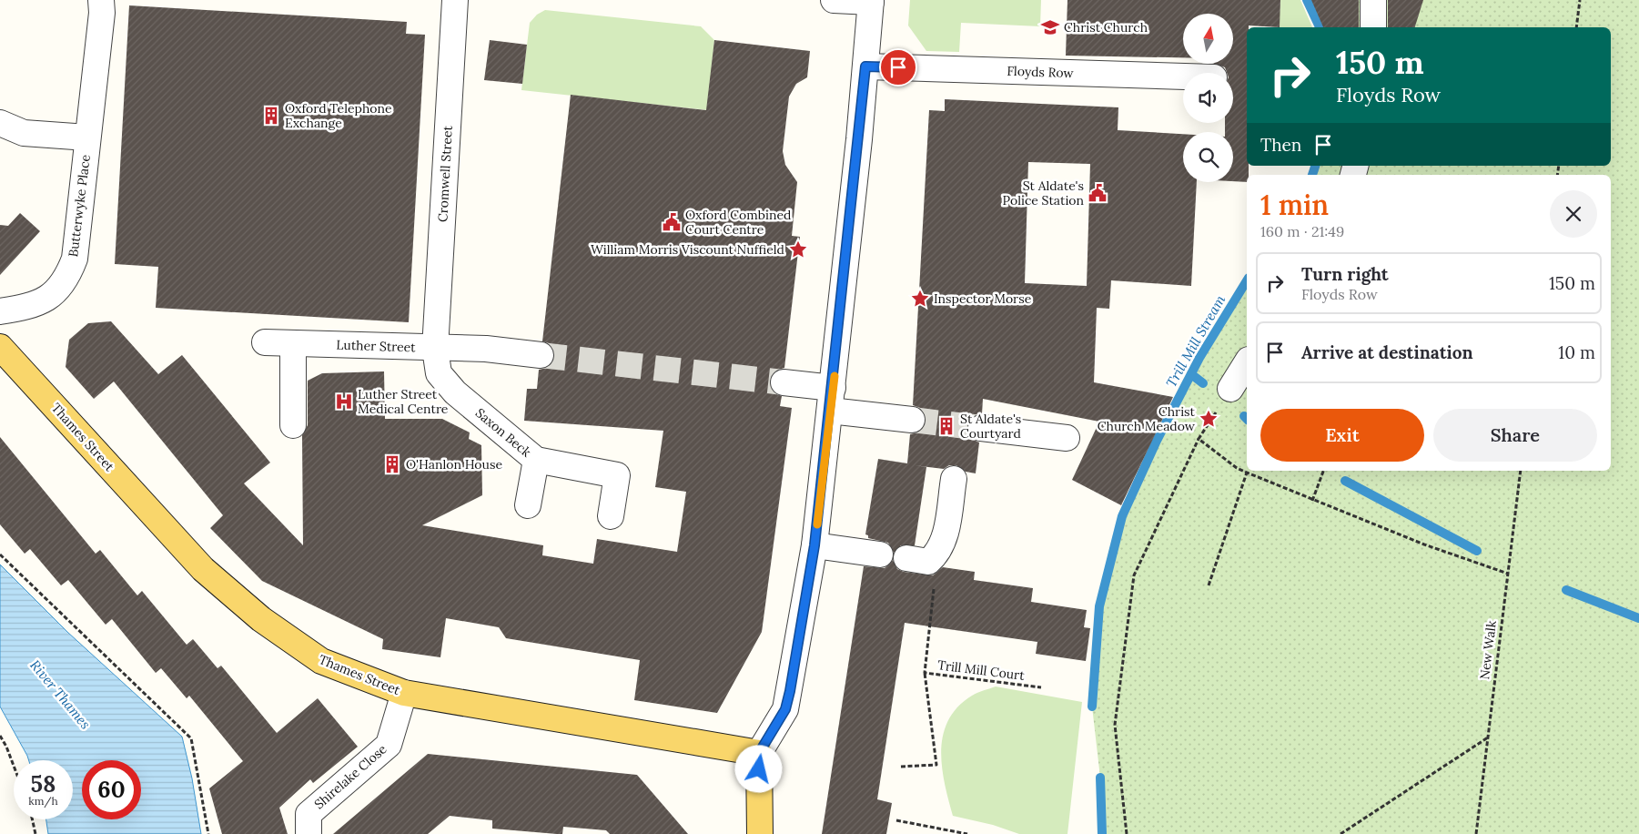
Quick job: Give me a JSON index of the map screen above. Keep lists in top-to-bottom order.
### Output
{
  "streets": {
    "main road": ["Thames Street"],
    "street": [
      "Floyds Row",
      "Cromwell Street",
      "Butterwyke Place",
      "Luther Street",
      "Saxon Beck",
      "Shirelake Close"
    ],
    "path": ["New Walk", "Trill Mill Court"]
  },
  "crossings": [
    ["Cromwell Street", "Luther Street"],
    ["Cromwell Street", "Saxon Beck"],
    ["Luther Street", "Saxon Beck"],
    ["Thames Street", "Shirelake Close"]
  ],
  "water": ["Trill Mill Stream", "River Thames"],
  "places": {
    "school or university": ["Christ Church"],
    "building": ["Oxford Telephone Exchange", "St Aldate's Courtyard", "O'Hanlon House"],
    "public building": ["St Aldate's Police Station", "Oxford Combined Court Centre"],
    "place": ["William Morris Viscount Nuffield", "Inspector Morse", "Christ Church Meadow"],
    "hospital": ["Luther Street Medical Centre"]
  },
  "north": "top",
  "page": {
    "turn": ["150 m", "Floyds Row"],
    "then": "Then",
    "heading": ["1 min", "160 m · 21:49"],
    "list": [
      {
        "name": "Turn right",
        "note": "Floyds Row",
        "value": "150 m"
      },
      {
        "name": "Arrive at destination",
        "value": "10 m"
      }
    ],
    "buttons": ["Exit", "Share"],
    "speed": "58 km/h",
    "limit": "60"
  }
}
